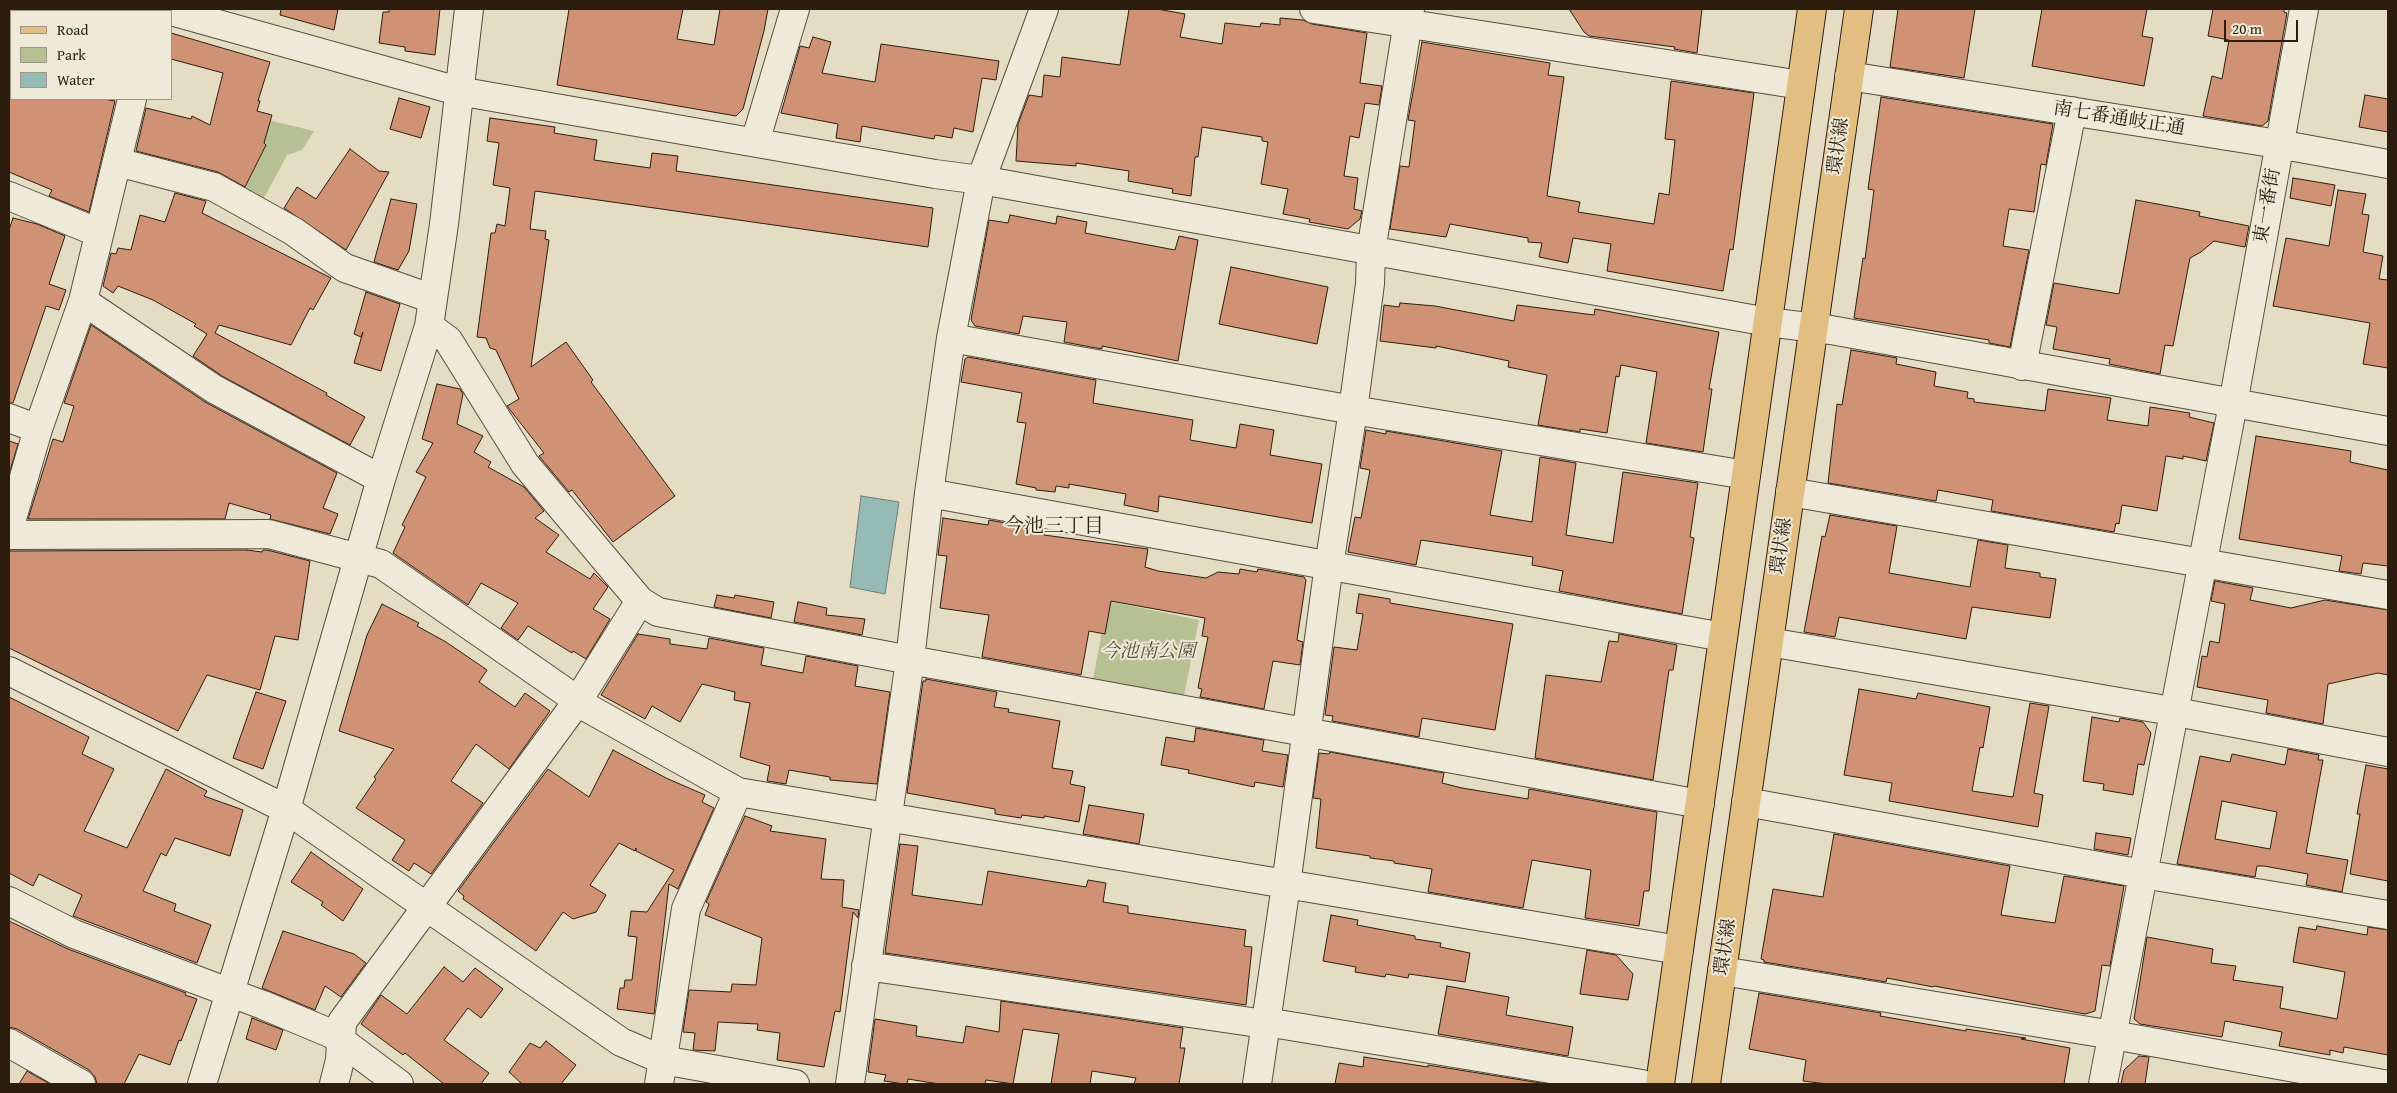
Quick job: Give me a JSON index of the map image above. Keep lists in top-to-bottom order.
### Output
{
  "streets": {
    "main road": ["環状線"],
    "street": ["南七番通岐正通", "東一番街"]
  },
  "crossings": [
    ["南七番通岐正通", "環状線"],
    ["南七番通岐正通", "東一番街"]
  ],
  "districts": ["今池三丁目"],
  "parks": ["今池南公園"],
  "legend": ["Road", "Park", "Water"],
  "scale_bar": "20 m"
}
